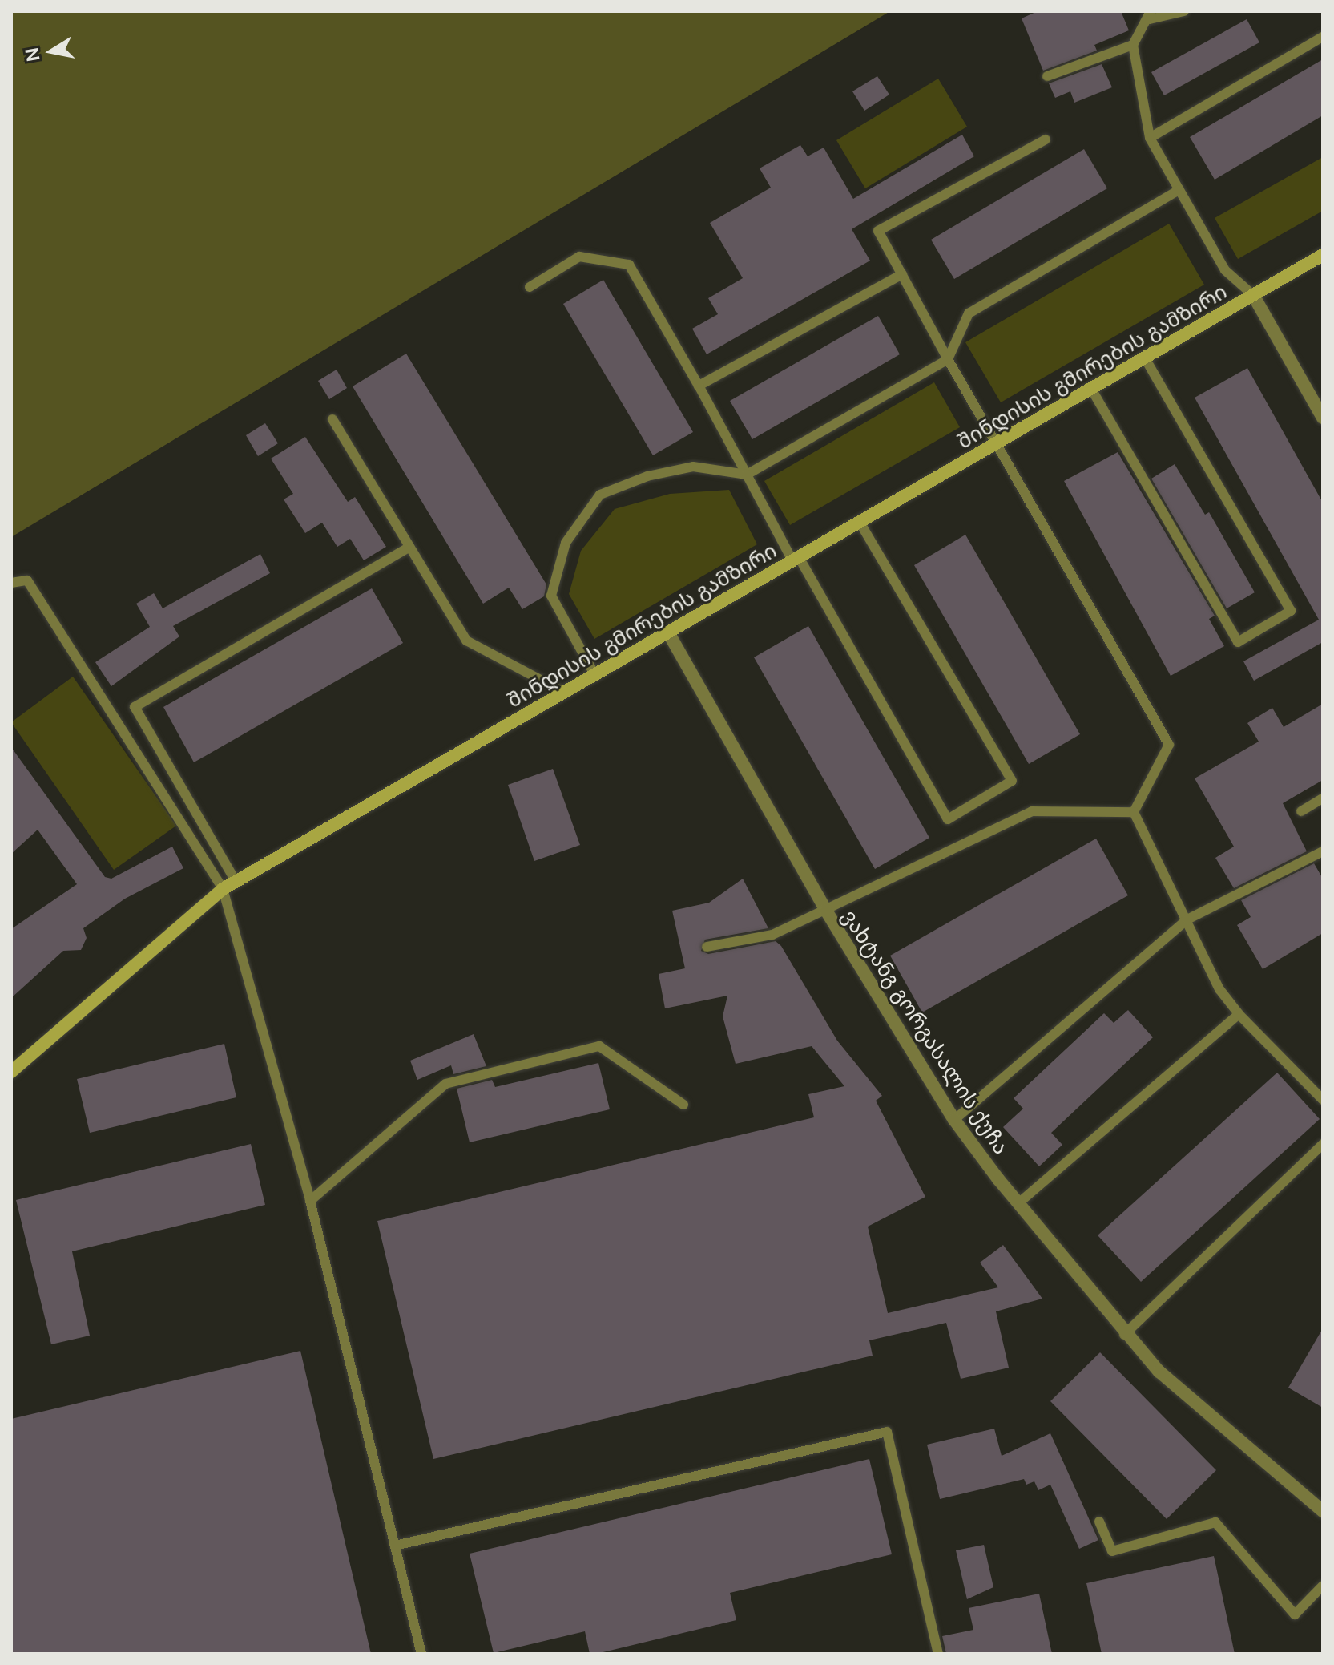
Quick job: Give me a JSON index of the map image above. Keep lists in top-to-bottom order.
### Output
{
  "streets": {
    "main road": ["შინდისის გმირების გამზირი"],
    "street": ["ვახტანგ გორგასალის ქუჩა"]
  },
  "crossings": [
    ["შინდისის გმირების გამზირი", "ვახტანგ გორგასალის ქუჩა"]
  ],
  "north": "left"
}
